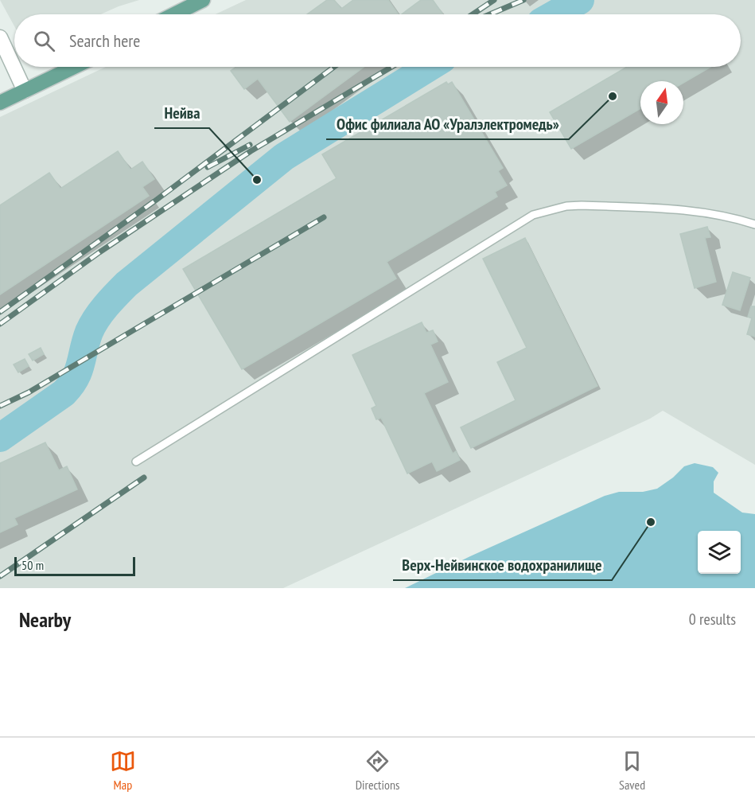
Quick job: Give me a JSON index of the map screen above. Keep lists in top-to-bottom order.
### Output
{
  "places": ["Офис филиала АО «Уралэлектромедь»", "Нейва", "Верх-Нейвинское водохранилище"],
  "scale_bar": "50 m",
  "north": "top",
  "page": {
    "search": "Search here",
    "scale": "50 m",
    "heading": ["Nearby", "0 results"],
    "nav": ["Map", "Directions", "Saved"]
  }
}
